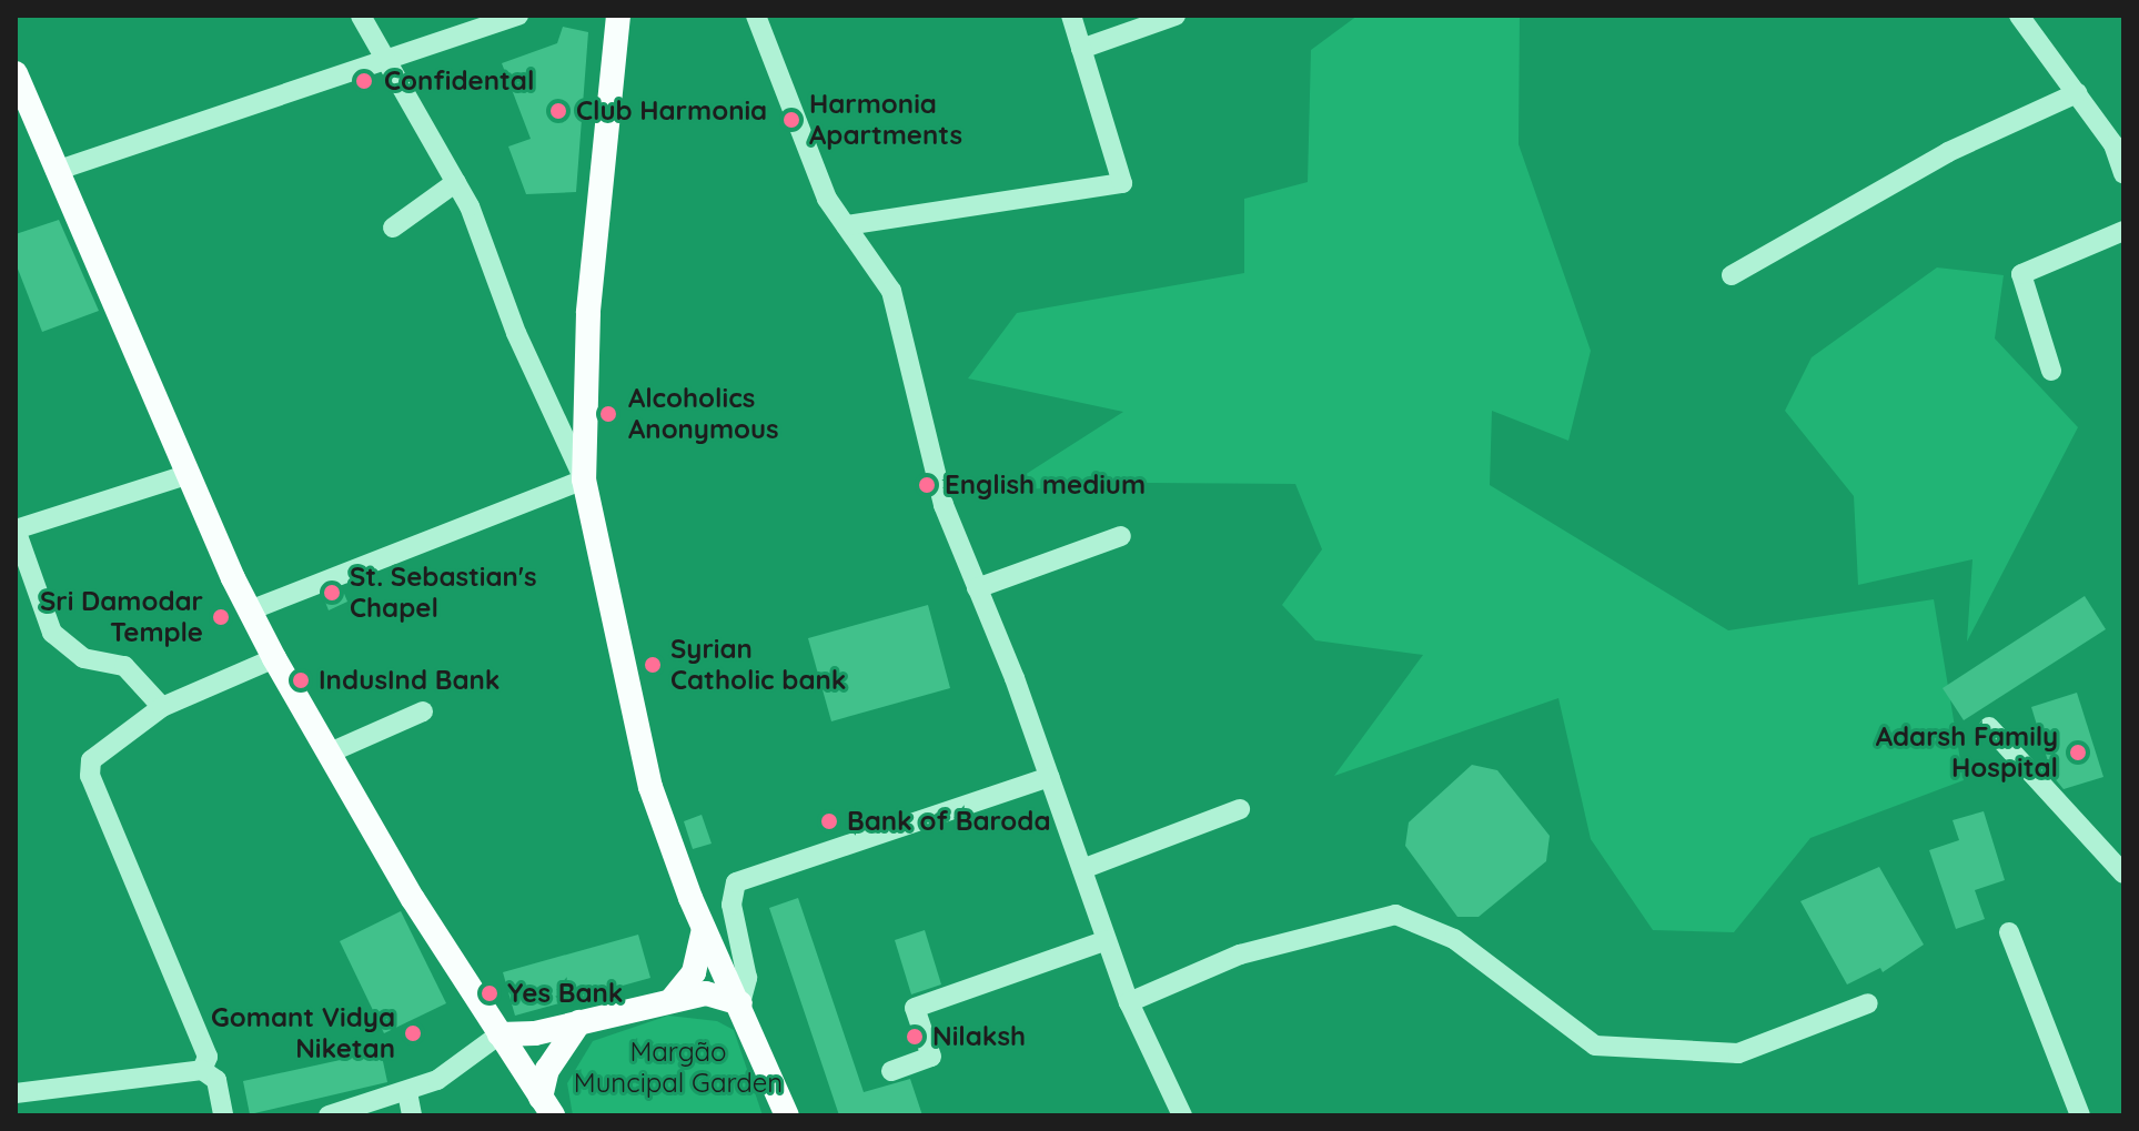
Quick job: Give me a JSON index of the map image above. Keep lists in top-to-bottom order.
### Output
{
  "parks": ["Margão Muncipal Garden"],
  "places": [
    "Confidental",
    "Club Harmonia",
    "Harmonia Apartments",
    "Alcoholics Anonymous",
    "English medium",
    "St. Sebastian's Chapel",
    "Sri Damodar Temple",
    "Syrian Catholic bank",
    "IndusInd Bank",
    "Adarsh Family Hospital",
    "Bank of Baroda",
    "Yes Bank",
    "Gomant Vidya Niketan",
    "Nilaksh"
  ]
}
